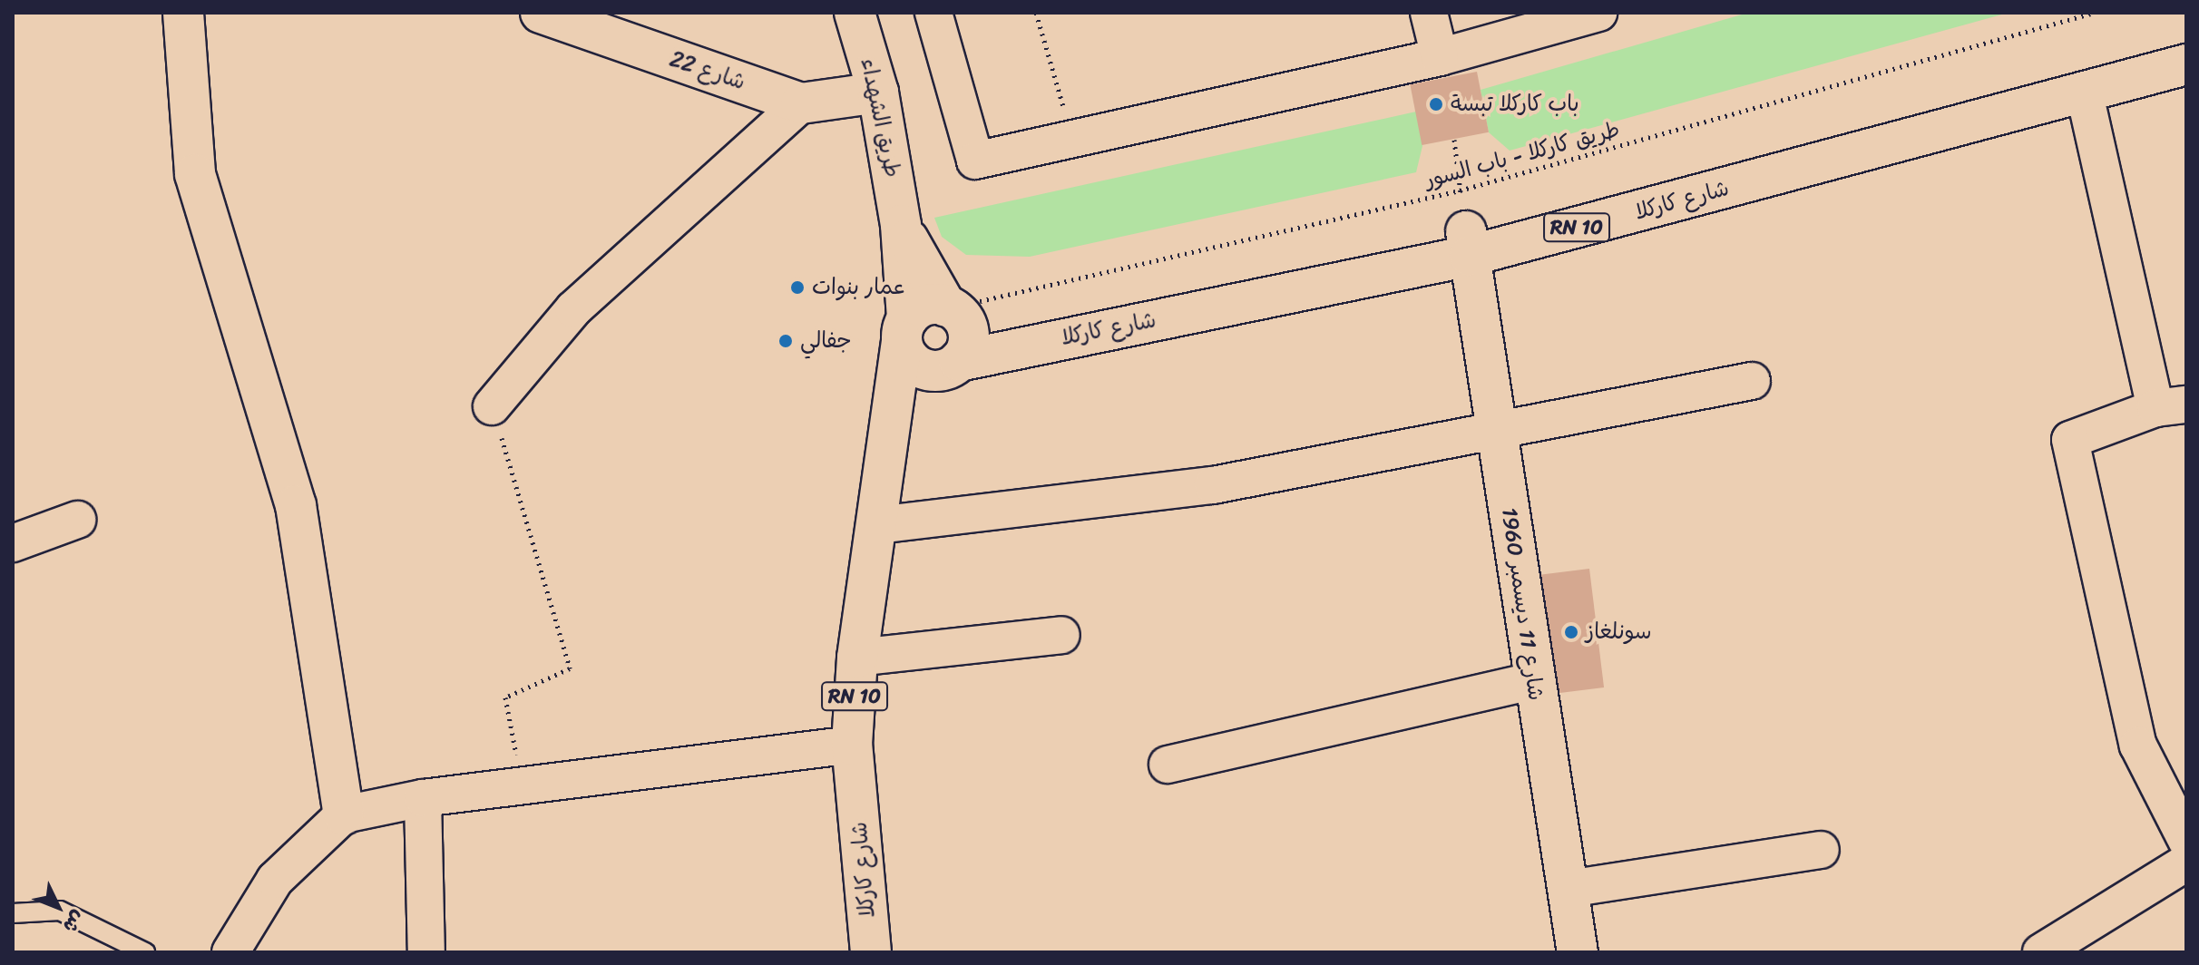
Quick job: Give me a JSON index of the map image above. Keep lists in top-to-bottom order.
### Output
{
  "streets": {
    "main road": [
      "شارع 22",
      "طريق الشهداء",
      "شارع كاركلا",
      "RN 10",
      "شارع 11 ديسمبر 1960"
    ],
    "path": ["طريق كاركلا - باب السور"]
  },
  "crossings": [
    ["شارع 22", "طريق الشهداء"],
    ["طريق الشهداء", "شارع كاركلا"],
    ["طريق كاركلا - باب السور", "شارع كاركلا"],
    ["شارع كاركلا", "شارع 11 ديسمبر 1960"]
  ],
  "places": [
    "باب كاركلا تبسة",
    "عمار بنوات",
    "جفالي",
    "سونلغاز"
  ],
  "north": "bottom right"
}
